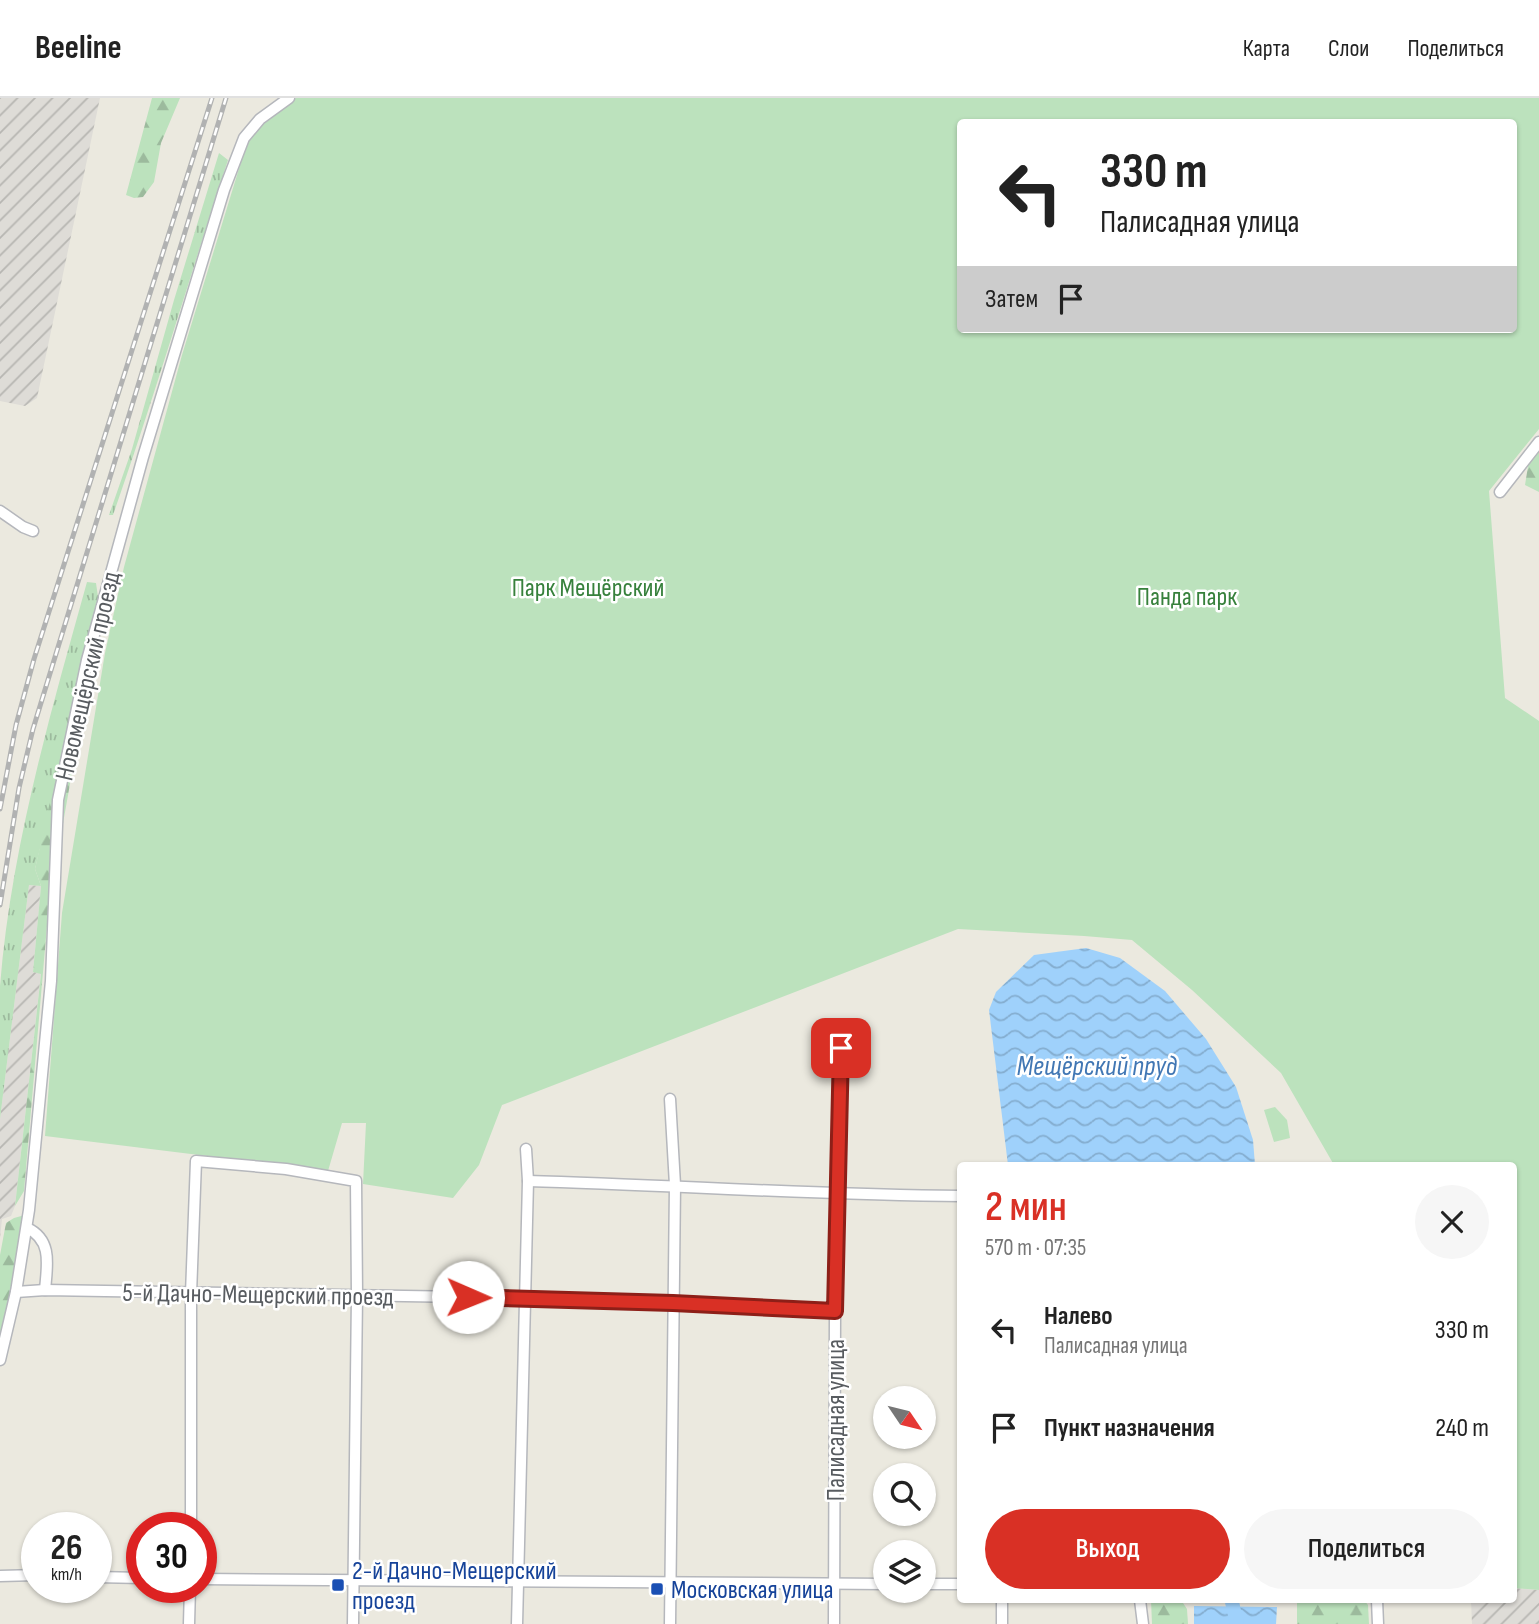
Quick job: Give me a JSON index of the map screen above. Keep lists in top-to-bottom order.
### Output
{
  "streets": {
    "street": ["Новомещёрский проезд", "5-й Дачно-Мещерский проезд", "Палисадная улица"]
  },
  "crossings": [
    ["Новомещёрский проезд", "5-й Дачно-Мещерский проезд"],
    ["5-й Дачно-Мещерский проезд", "Палисадная улица"]
  ],
  "water": ["Мещёрский пруд"],
  "parks": ["Парк Мещёрский", "Панда парк"],
  "places": {
    "transit": ["2-й Дачно-Мещерский проезд", "Московская улица"]
  },
  "north": "bottom right",
  "page": {
    "header": "Beeline",
    "nav": ["Карта", "Слои", "Поделиться"],
    "turn": ["330 m", "Палисадная улица"],
    "then": "Затем",
    "heading": ["2 мин", "570 m · 07:35"],
    "list": [
      {
        "name": "Налево",
        "note": "Палисадная улица",
        "value": "330 m"
      },
      {
        "name": "Пункт назначения",
        "value": "240 m"
      }
    ],
    "buttons": ["Выход", "Поделиться"],
    "speed": "26 km/h",
    "limit": "30"
  }
}
